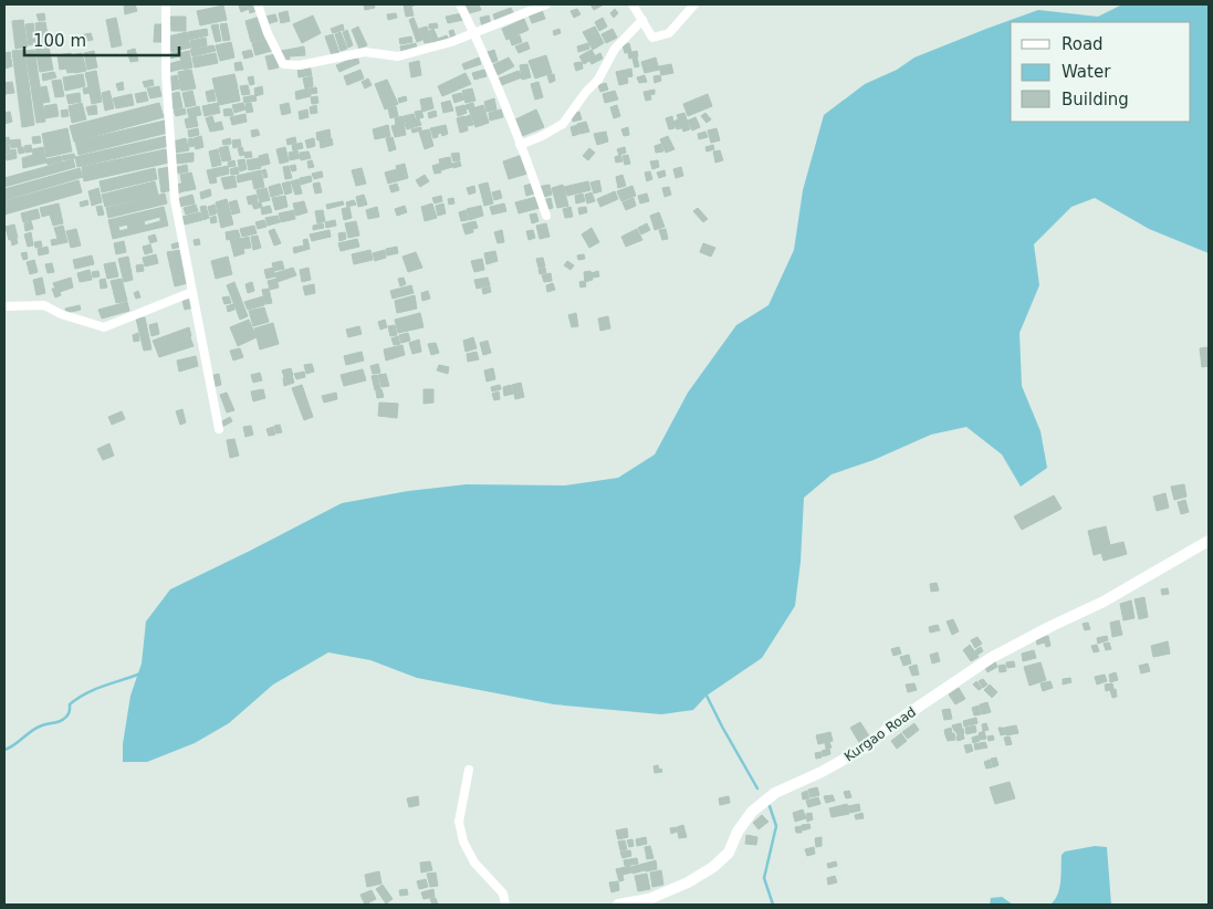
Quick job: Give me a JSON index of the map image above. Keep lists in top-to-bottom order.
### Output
{
  "streets": {
    "street": ["Kurgao Road"]
  },
  "legend": ["Road", "Water", "Building"],
  "scale_bar": "100 m"
}
